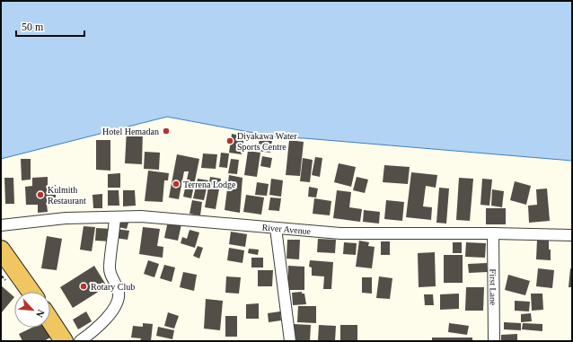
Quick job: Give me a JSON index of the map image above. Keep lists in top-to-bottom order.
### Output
{
  "streets": {
    "street": ["River Avenue", "First Lane"]
  },
  "crossings": [
    ["River Avenue", "First Lane"]
  ],
  "places": [
    "Hotel Hemadan",
    "Diyakawa Water Sports Centre",
    "Terrena Lodge",
    "Kulmith Restaurant",
    "Rotary Club"
  ],
  "scale_bar": "50 m",
  "north": "bottom right"
}
